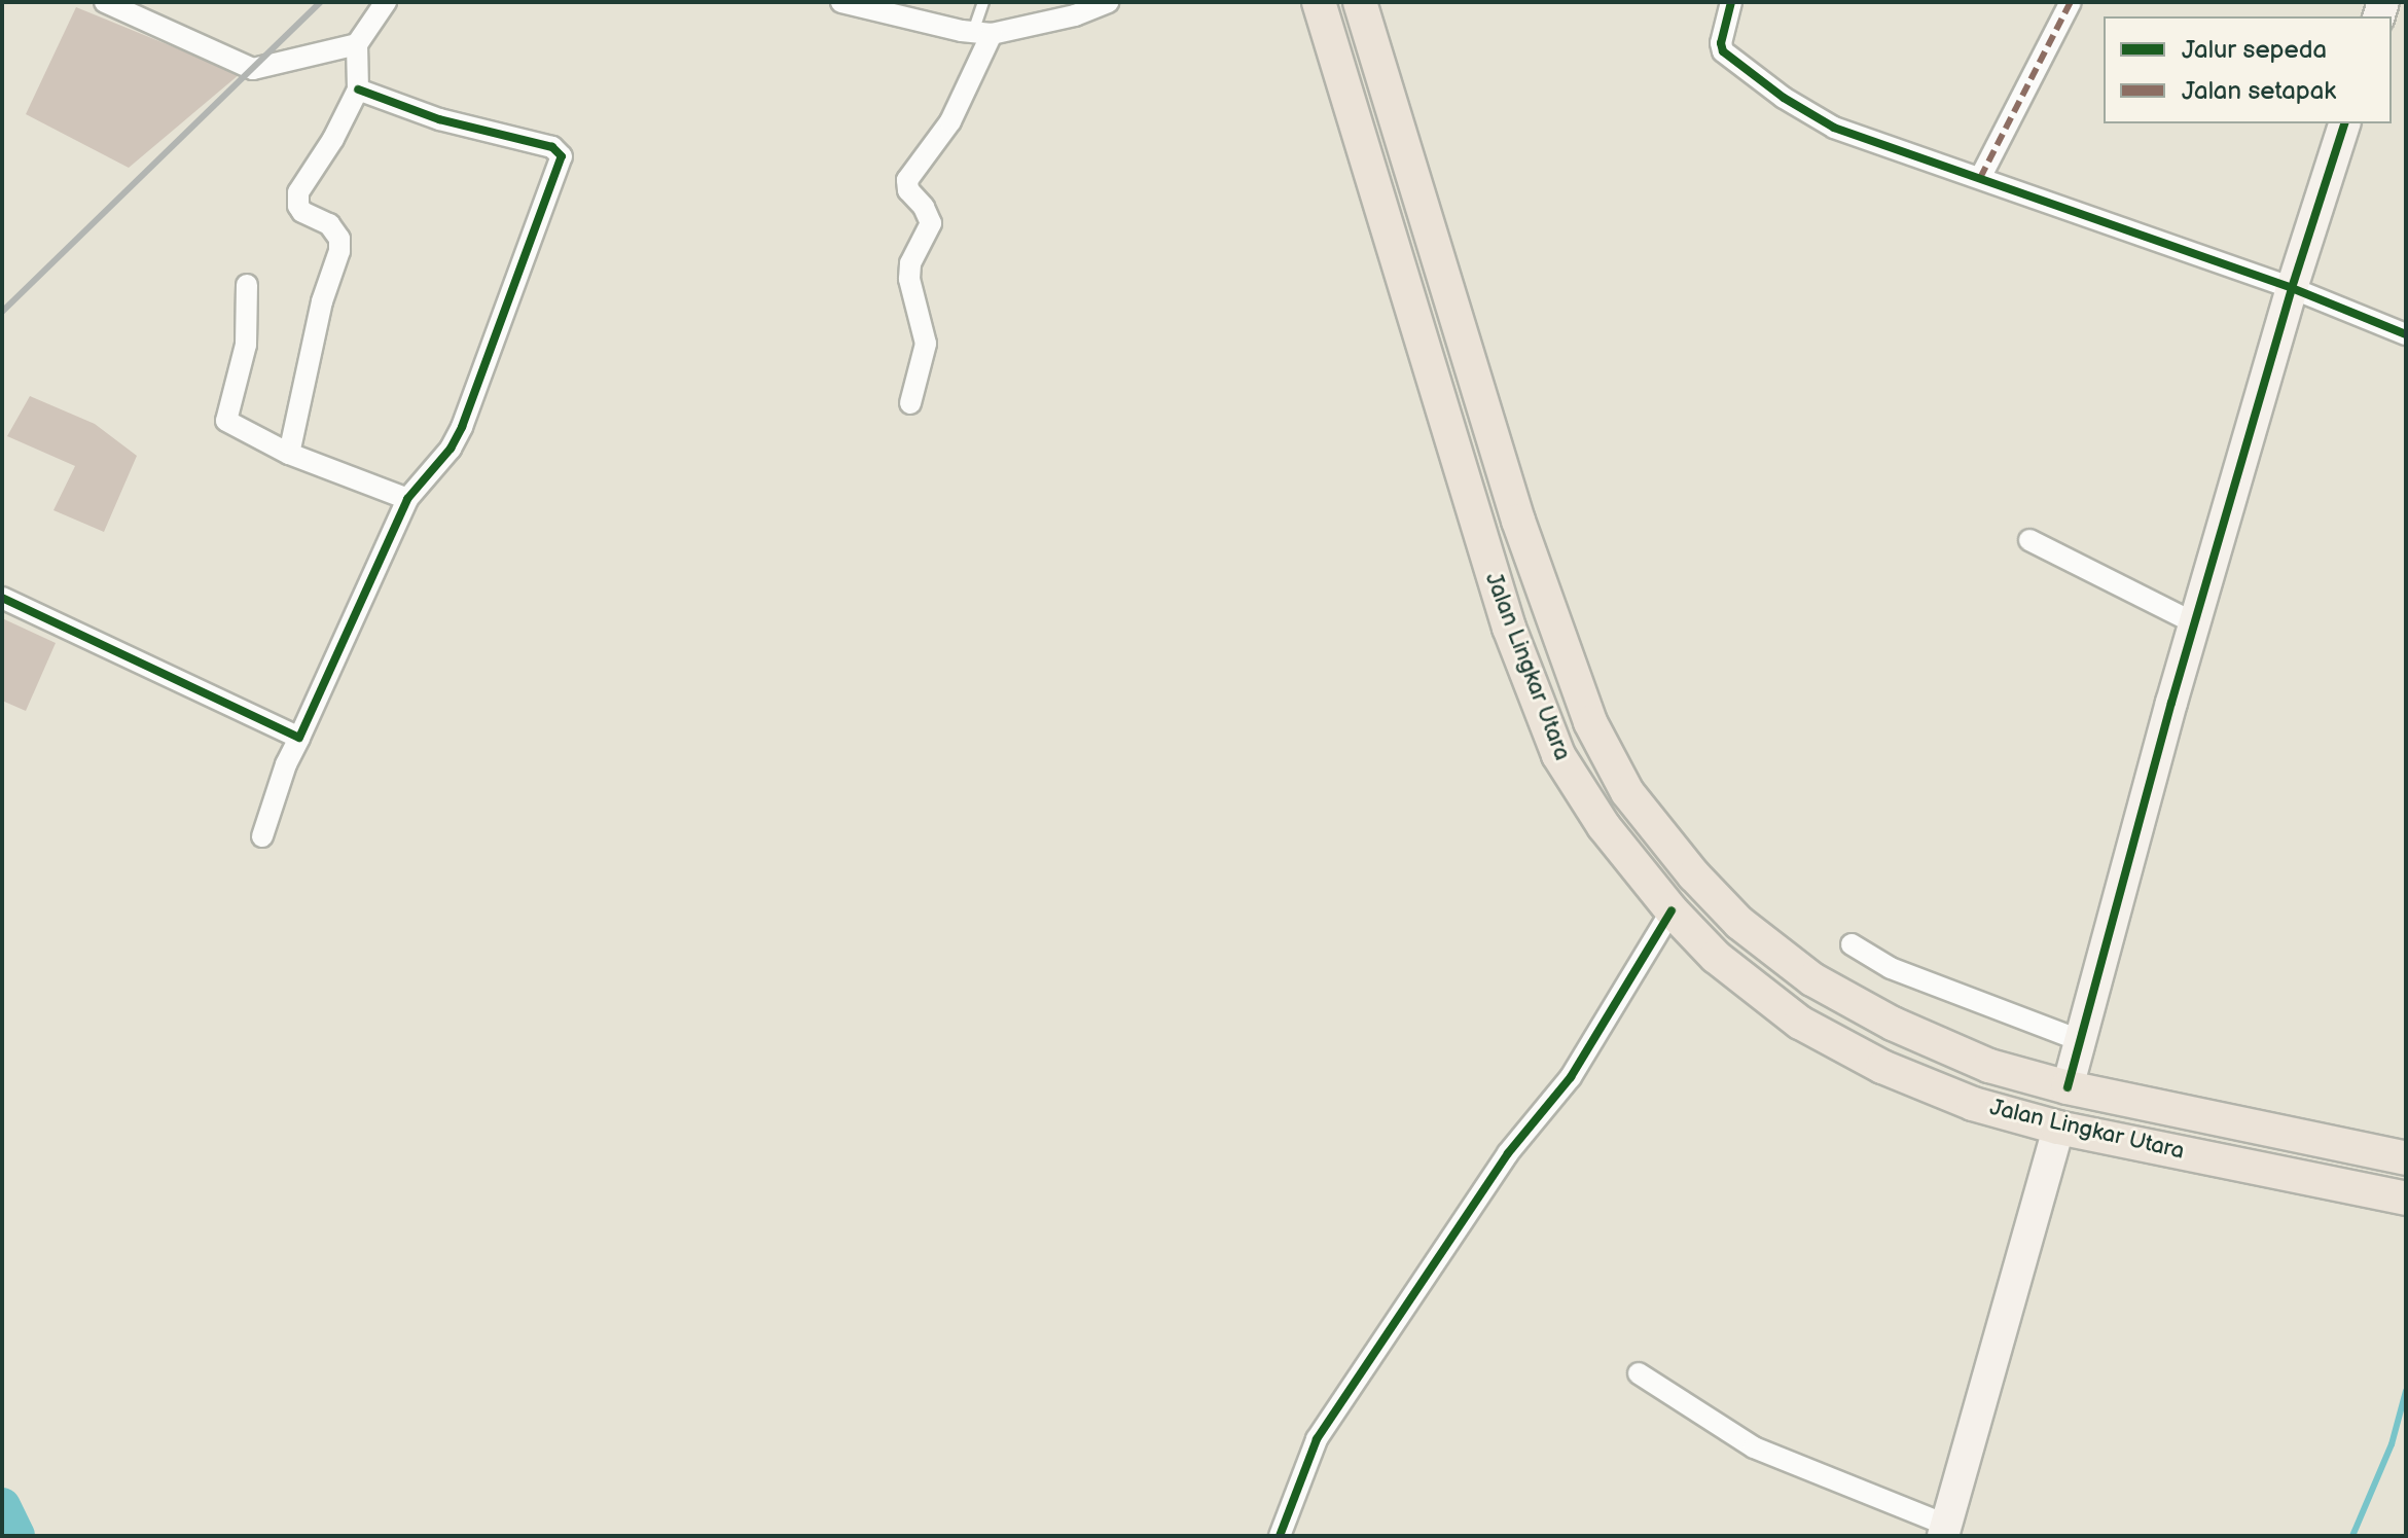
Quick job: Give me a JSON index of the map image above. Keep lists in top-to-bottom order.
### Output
{
  "streets": {
    "main road": ["Jalan Lingkar Utara"]
  },
  "legend": ["Jalur sepeda", "Jalan setapak"]
}
